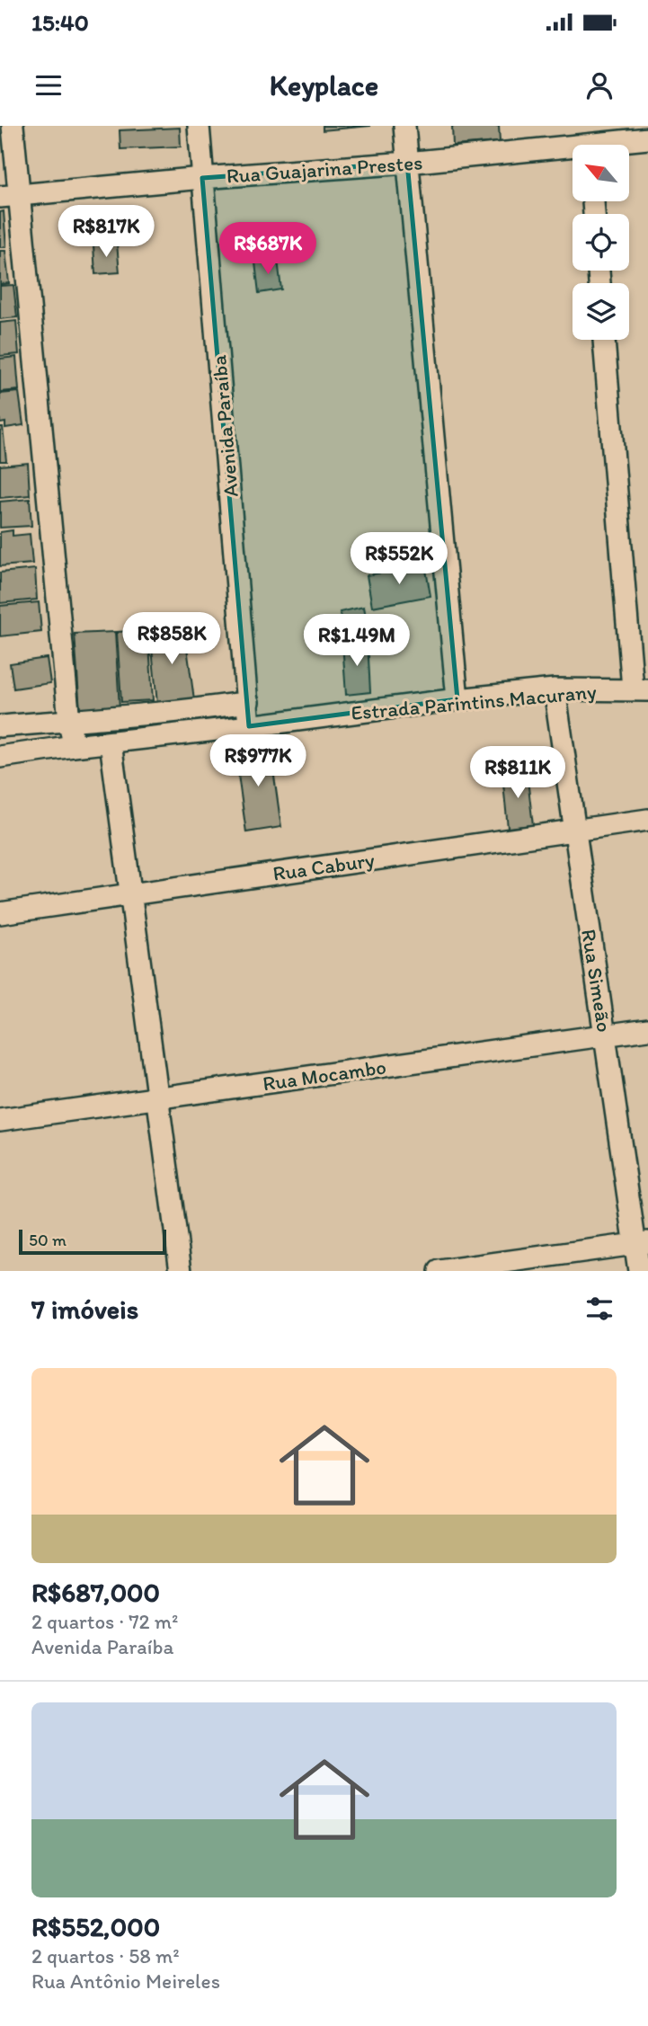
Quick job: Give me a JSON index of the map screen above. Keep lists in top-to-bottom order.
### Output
{
  "streets": {
    "street": [
      "Rua Guajarina Prestes",
      "Avenida Paraíba",
      "Estrada Parintins Macurany",
      "Rua Cabury",
      "Rua Simeão",
      "Rua Mocambo"
    ]
  },
  "crossings": [
    ["Rua Guajarina Prestes", "Avenida Paraíba"],
    ["Avenida Paraíba", "Estrada Parintins Macurany"],
    ["Estrada Parintins Macurany", "Rua Simeão"],
    ["Rua Cabury", "Rua Simeão"],
    ["Rua Simeão", "Rua Mocambo"]
  ],
  "scale_bar": "50 m",
  "north": "top left",
  "page": {
    "status": "15:40",
    "header": "Keyplace",
    "price": [
      "R$817K",
      "R$687K",
      "R$552K",
      "R$858K",
      "R$1.49M",
      "R$977K",
      "R$811K"
    ],
    "scale": "50 m",
    "heading": "7 imóveis",
    "list": [
      {
        "name": "R$687,000",
        "note": "2 quartos · 72 m² · Avenida Paraíba"
      },
      {
        "name": "R$552,000",
        "note": "2 quartos · 58 m² · Rua Antônio Meireles"
      }
    ]
  }
}
